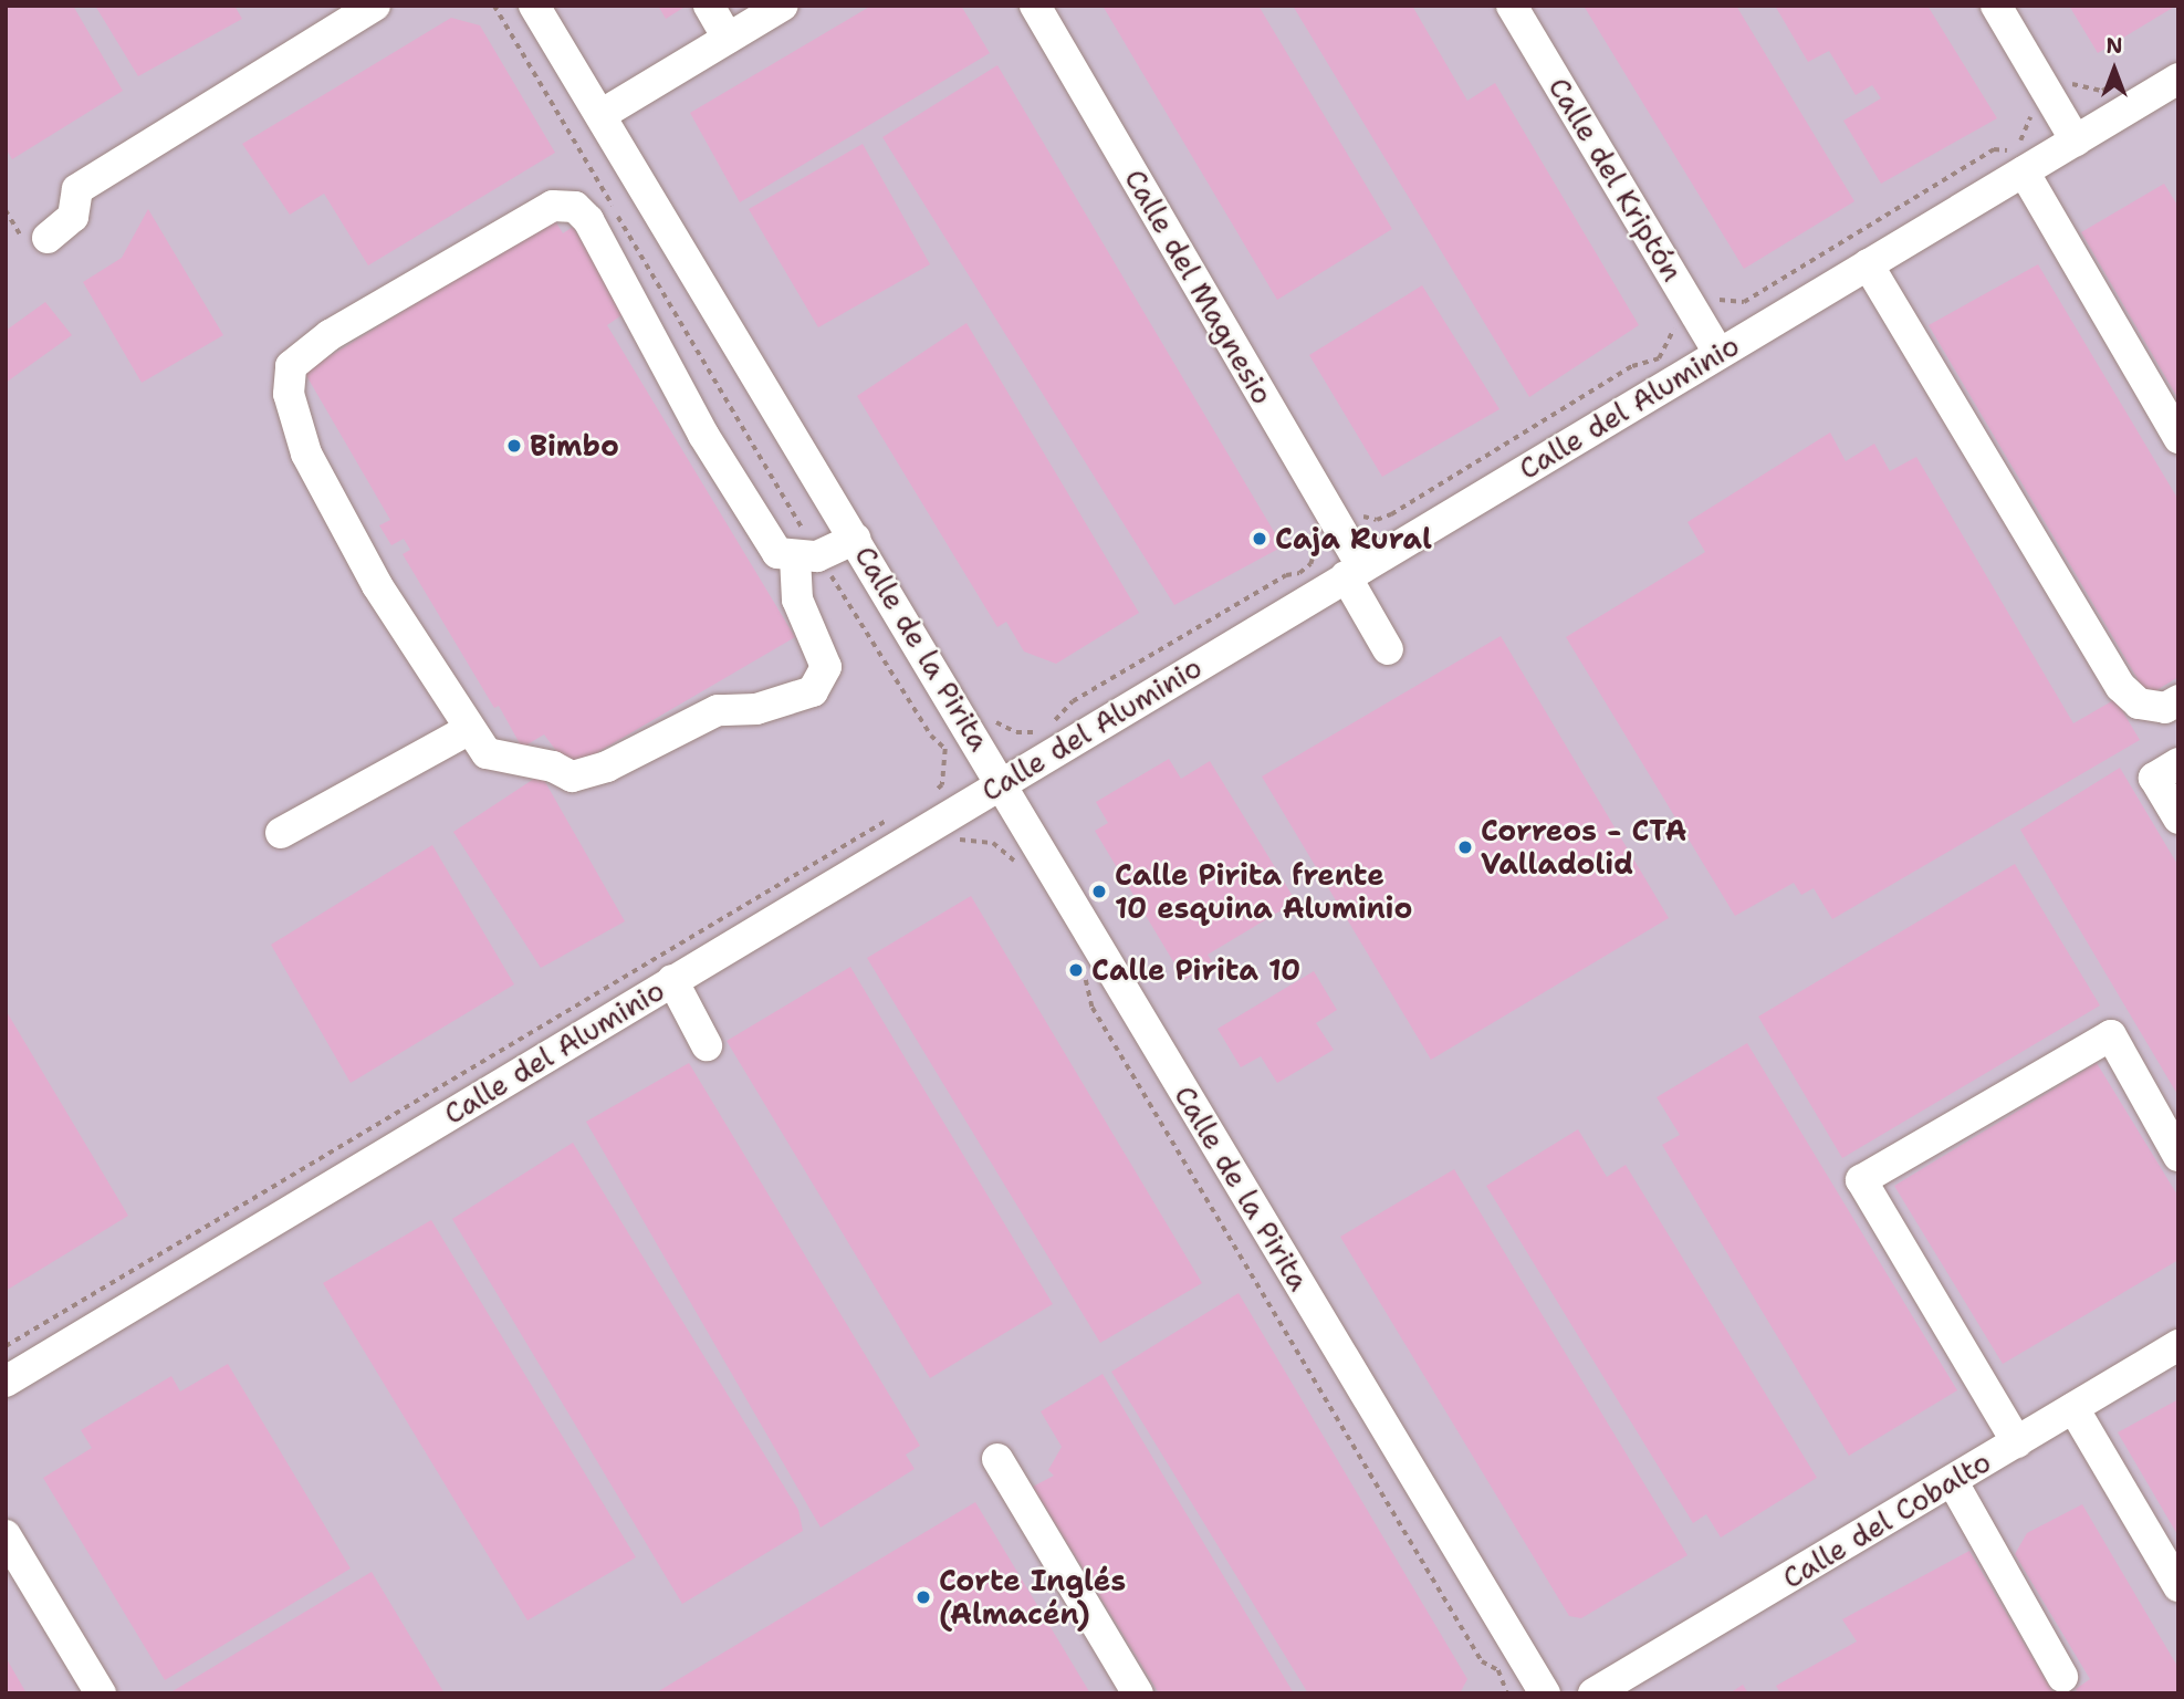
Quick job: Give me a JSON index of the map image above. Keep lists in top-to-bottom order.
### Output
{
  "streets": {
    "street": [
      "Calle del Kriptón",
      "Calle del Magnesio",
      "Calle del Aluminio",
      "Calle de la Pirita",
      "Calle del Cobalto"
    ]
  },
  "crossings": [
    ["Calle del Kriptón", "Calle del Aluminio"],
    ["Calle del Magnesio", "Calle del Aluminio"],
    ["Calle del Aluminio", "Calle de la Pirita"]
  ],
  "places": [
    "Bimbo",
    "Caja Rural",
    "Correos - CTA Valladolid",
    "Calle Pirita frente 10 esquina Aluminio",
    "Calle Pirita 10",
    "Corte Inglés (Almacén)"
  ],
  "north": "top"
}
